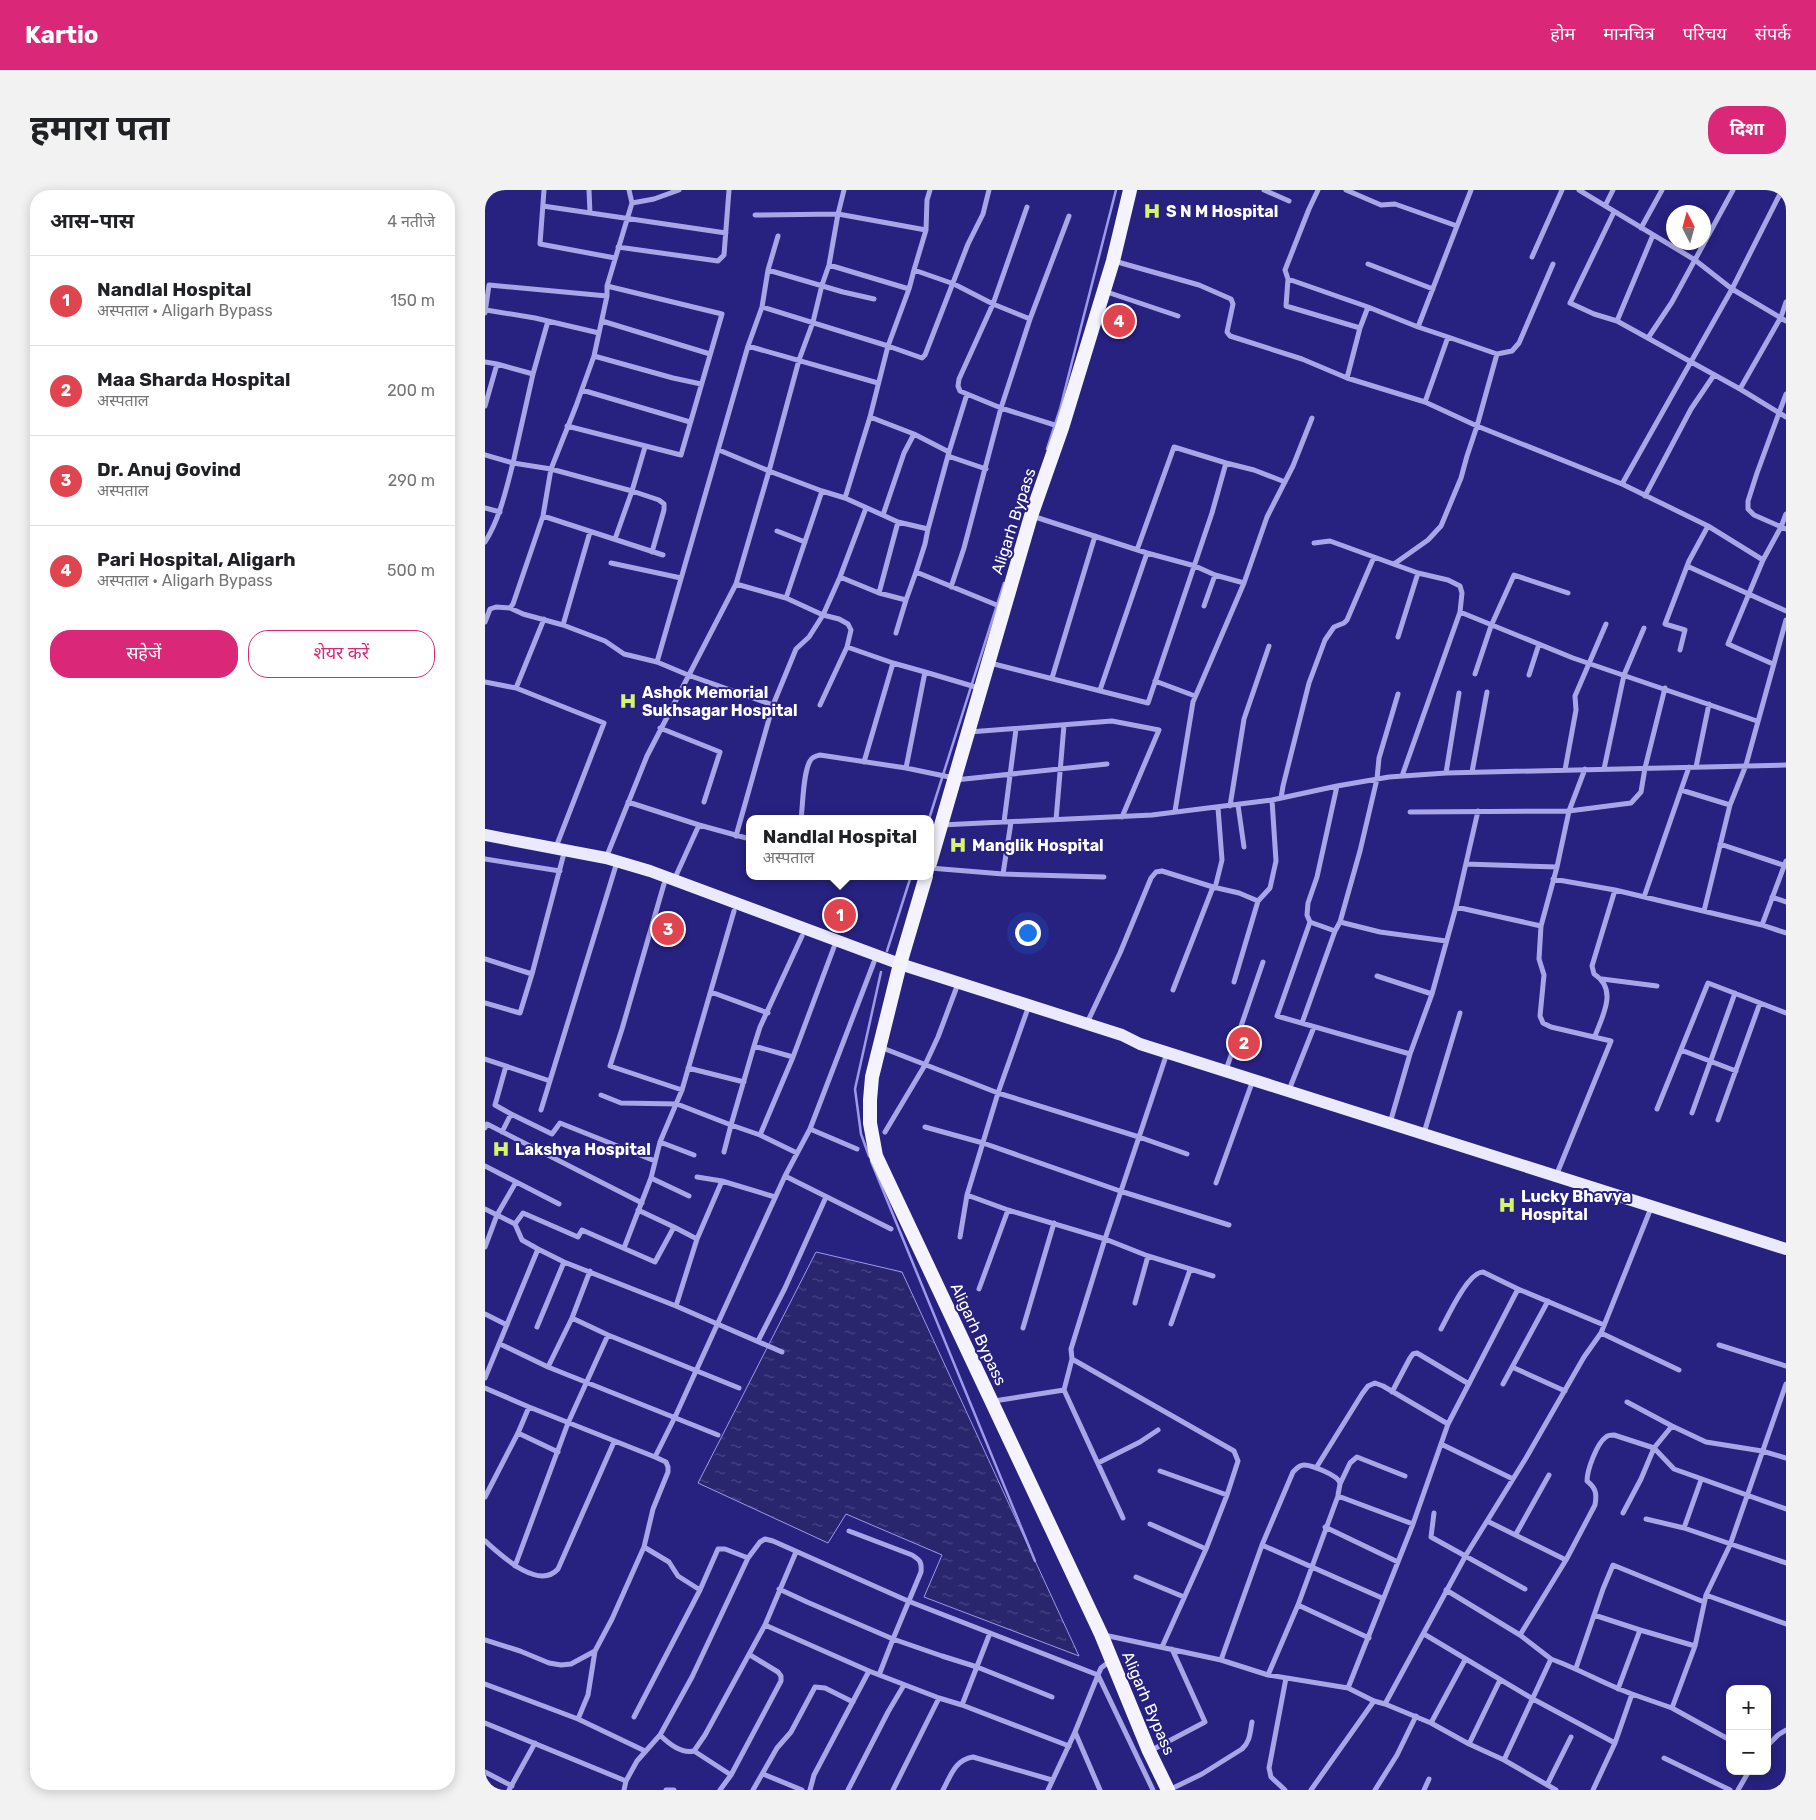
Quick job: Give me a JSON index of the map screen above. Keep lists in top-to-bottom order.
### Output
{
  "streets": {
    "highway": ["Aligarh Bypass"]
  },
  "places": {
    "hospital": [
      "S N M Hospital",
      "Ashok Memorial Sukhsagar Hospital",
      "Manglik Hospital",
      "Lakshya Hospital",
      "Lucky Bhavya Hospital"
    ]
  },
  "north": "top",
  "page": {
    "header": "Kartio",
    "nav": [
      "होम",
      "मानचित्र",
      "परिचय",
      "संपर्क"
    ],
    "buttons": [
      "दिशा",
      ["सहेजें", "शेयर करें"]
    ],
    "title": "हमारा पता",
    "heading": ["आस-पास", "4 नतीजे"],
    "list": [
      {
        "mark": "1",
        "name": "Nandlal Hospital",
        "note": "अस्पताल · Aligarh Bypass",
        "value": "150 m"
      },
      {
        "mark": "2",
        "name": "Maa Sharda Hospital",
        "note": "अस्पताल",
        "value": "200 m"
      },
      {
        "mark": "3",
        "name": "Dr. Anuj Govind",
        "note": "अस्पताल",
        "value": "290 m"
      },
      {
        "mark": "4",
        "name": "Pari Hospital, Aligarh",
        "note": "अस्पताल · Aligarh Bypass",
        "value": "500 m"
      }
    ],
    "pins": [
      "4",
      "1",
      "3",
      "2"
    ],
    "popup": ["Nandlal Hospital", "अस्पताल"],
    "map_buttons": ["+", "−"]
  }
}
